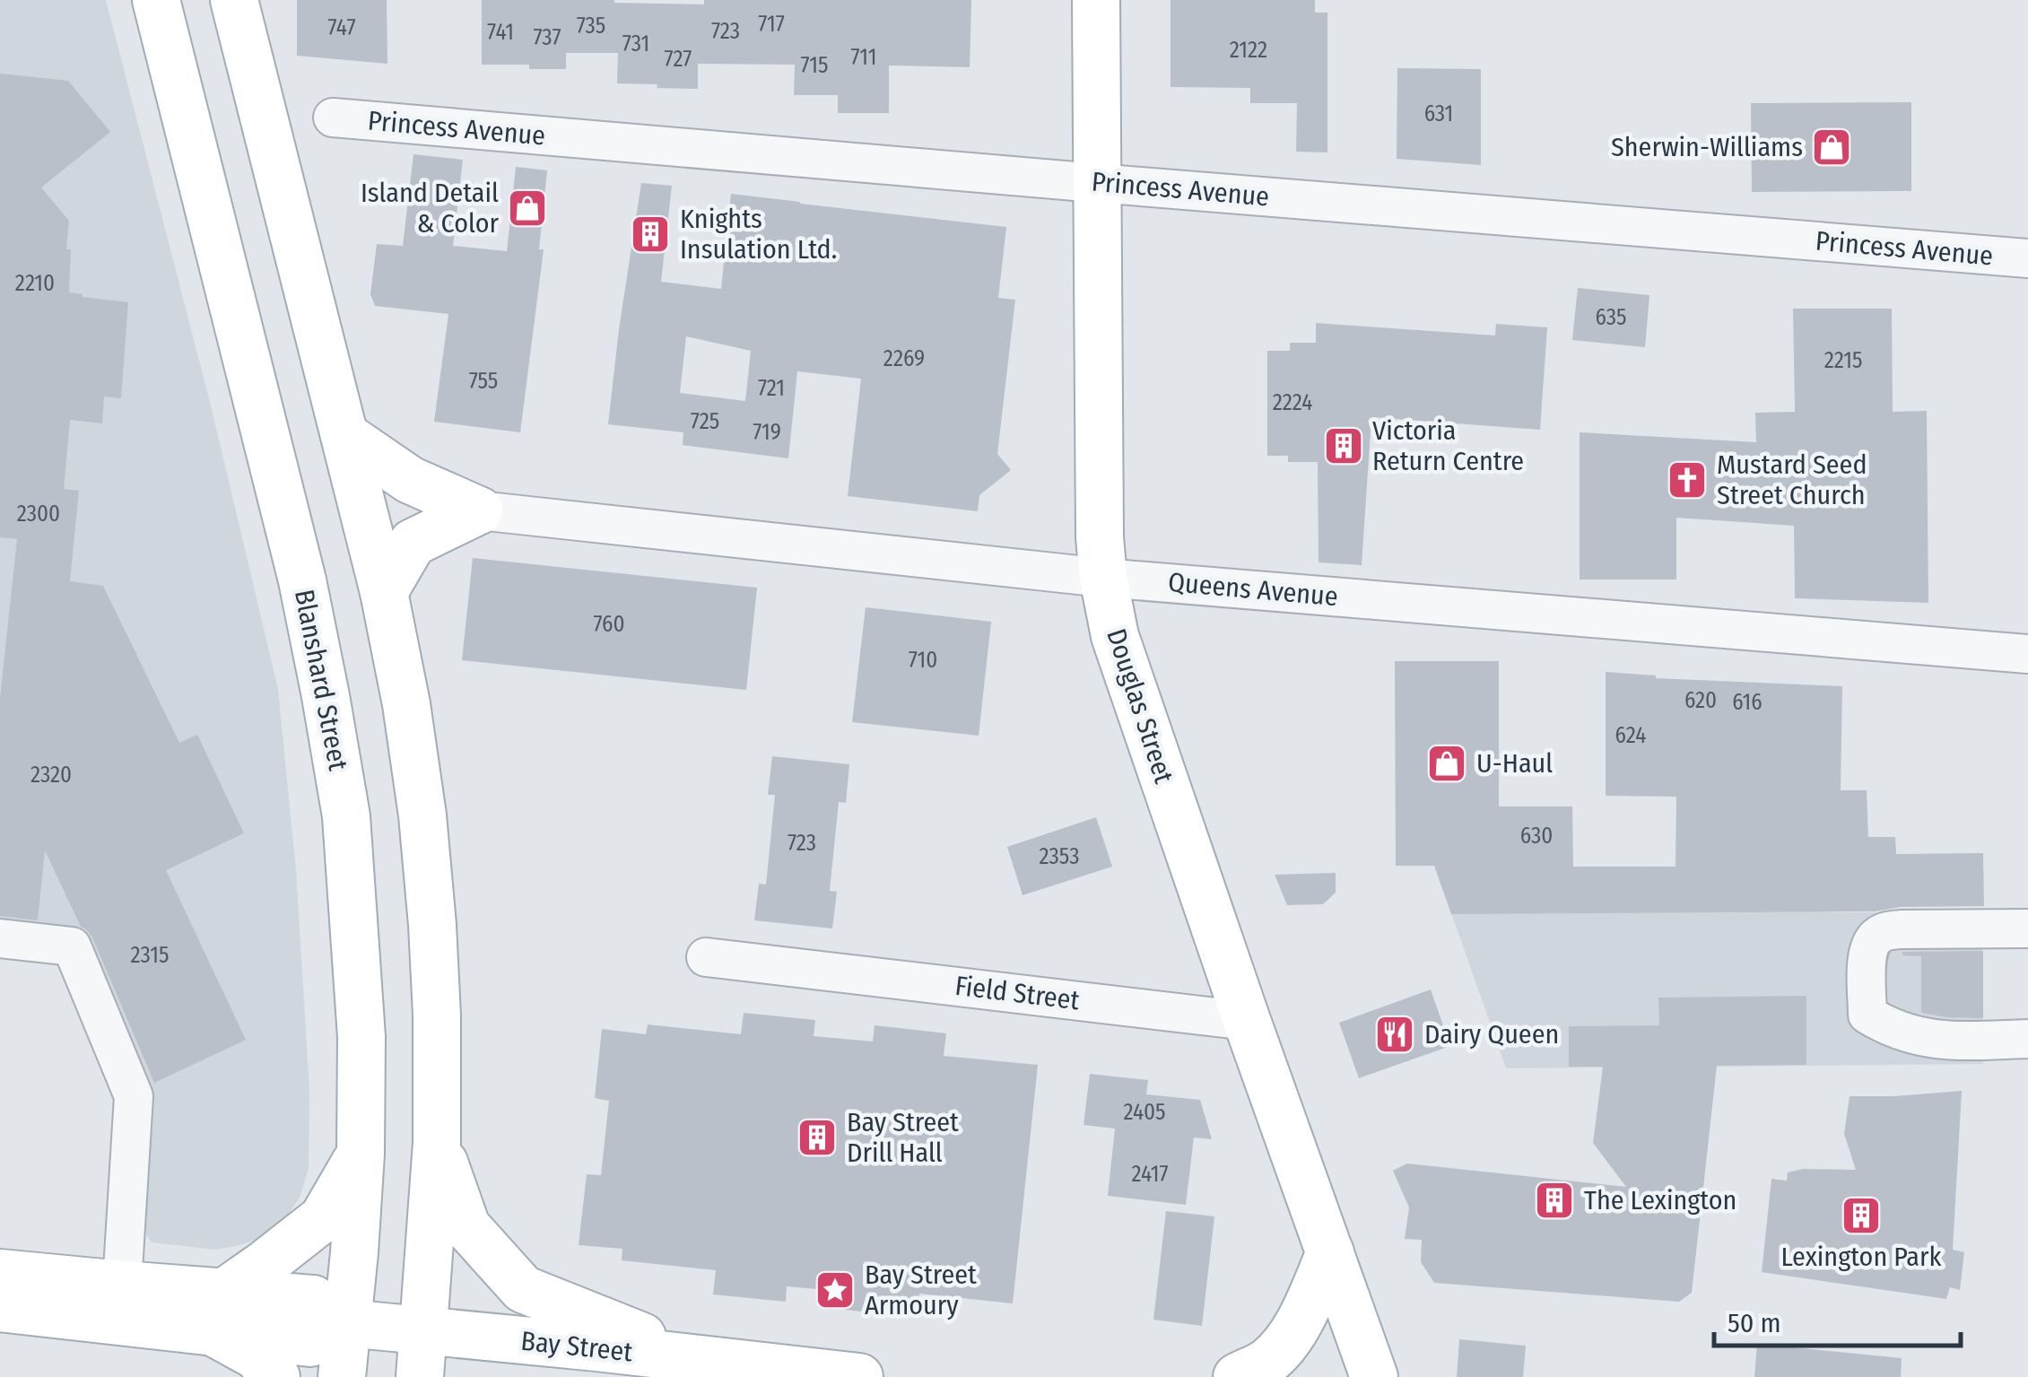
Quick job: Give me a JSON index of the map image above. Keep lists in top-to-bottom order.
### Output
{
  "streets": {
    "main road": ["Blanshard Street", "Douglas Street", "Bay Street"],
    "street": ["Princess Avenue", "Queens Avenue", "Field Street"]
  },
  "crossings": [
    ["Princess Avenue", "Douglas Street"],
    ["Queens Avenue", "Douglas Street"],
    ["Blanshard Street", "Bay Street"],
    ["Douglas Street", "Field Street"]
  ],
  "places": {
    "shop": ["Sherwin-Williams", "Island Detail & Color", "U-Haul"],
    "building": [
      "Knights Insulation Ltd.",
      "Victoria Return Centre",
      "Bay Street Drill Hall",
      "The Lexington",
      "Lexington Park"
    ],
    "church": ["Mustard Seed Street Church"],
    "restaurant": ["Dairy Queen"],
    "place": ["Bay Street Armoury"]
  },
  "house_numbers": [
    "717",
    "735",
    "747",
    "723",
    "741",
    "737",
    "731",
    "2122",
    "711",
    "727",
    "715",
    "631",
    "2210",
    "635",
    "2269",
    "2215",
    "755",
    "721",
    "2224",
    "725",
    "719",
    "2300",
    "760",
    "710",
    "620",
    "616",
    "624",
    "2320",
    "630",
    "723",
    "2353",
    "2315",
    "2405",
    "2417"
  ],
  "scale_bar": "50 m"
}
